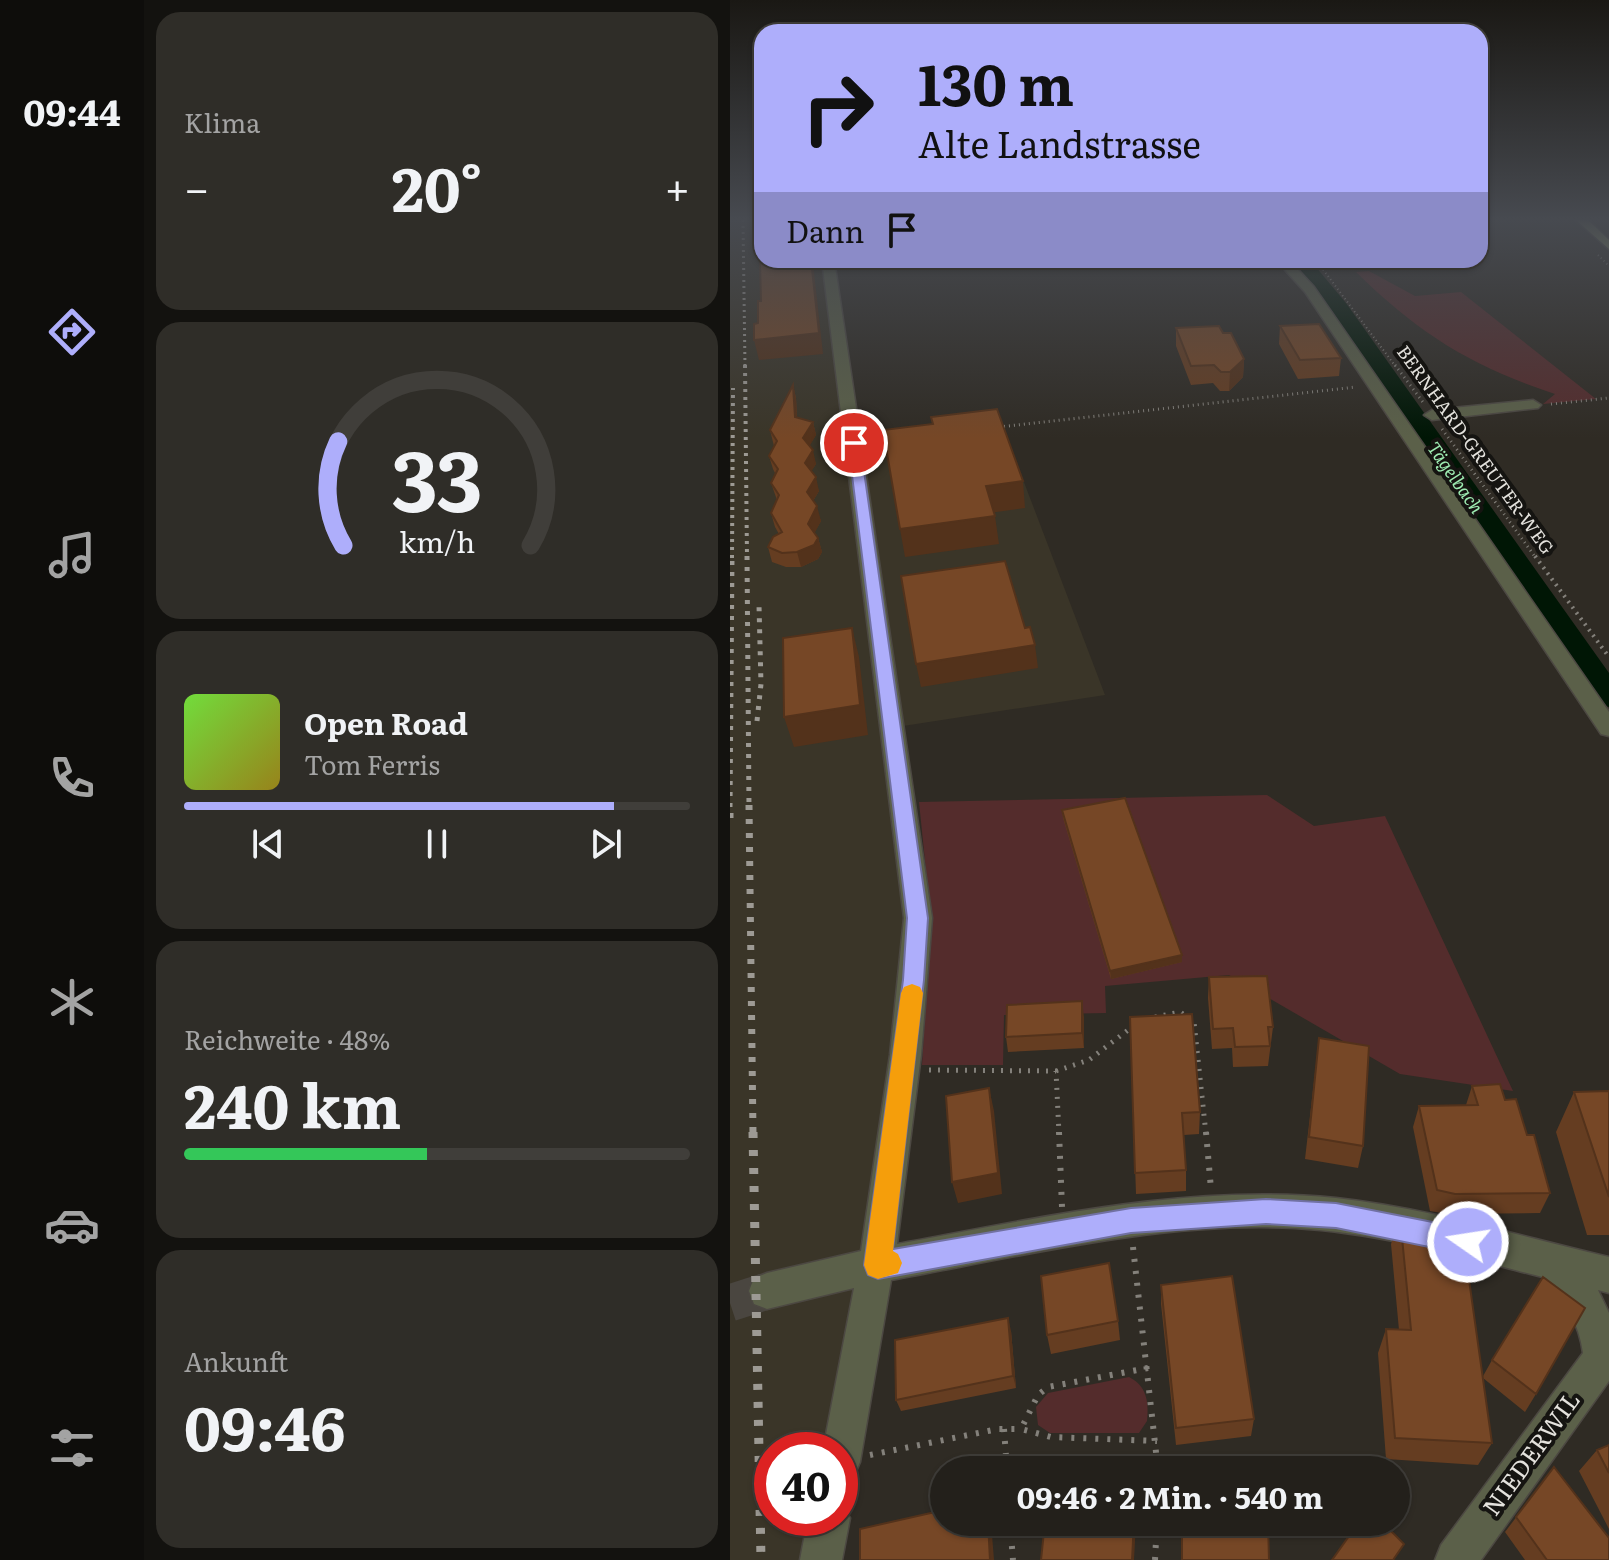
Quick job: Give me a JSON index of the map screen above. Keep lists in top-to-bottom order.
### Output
{
  "streets": {
    "street": ["NIEDERWIL"],
    "path": ["BERNHARD-GREUTER-WEG"]
  },
  "water": ["Tägelbach"],
  "page": {
    "tabs": "09:44",
    "tile": [
      "Klima",
      ["Reichweite · 48%", "240 km"],
      ["Ankunft", "09:46"]
    ],
    "turn": ["130 m", "Alte Landstrasse"],
    "heat": ["−", "20°", "+"],
    "then": "Dann",
    "song": ["Open Road", "Tom Ferris"],
    "limit": "40",
    "trip": "09:46 · 2 Min. · 540 m",
    "gauge": ["33", "km/h"]
  }
}
